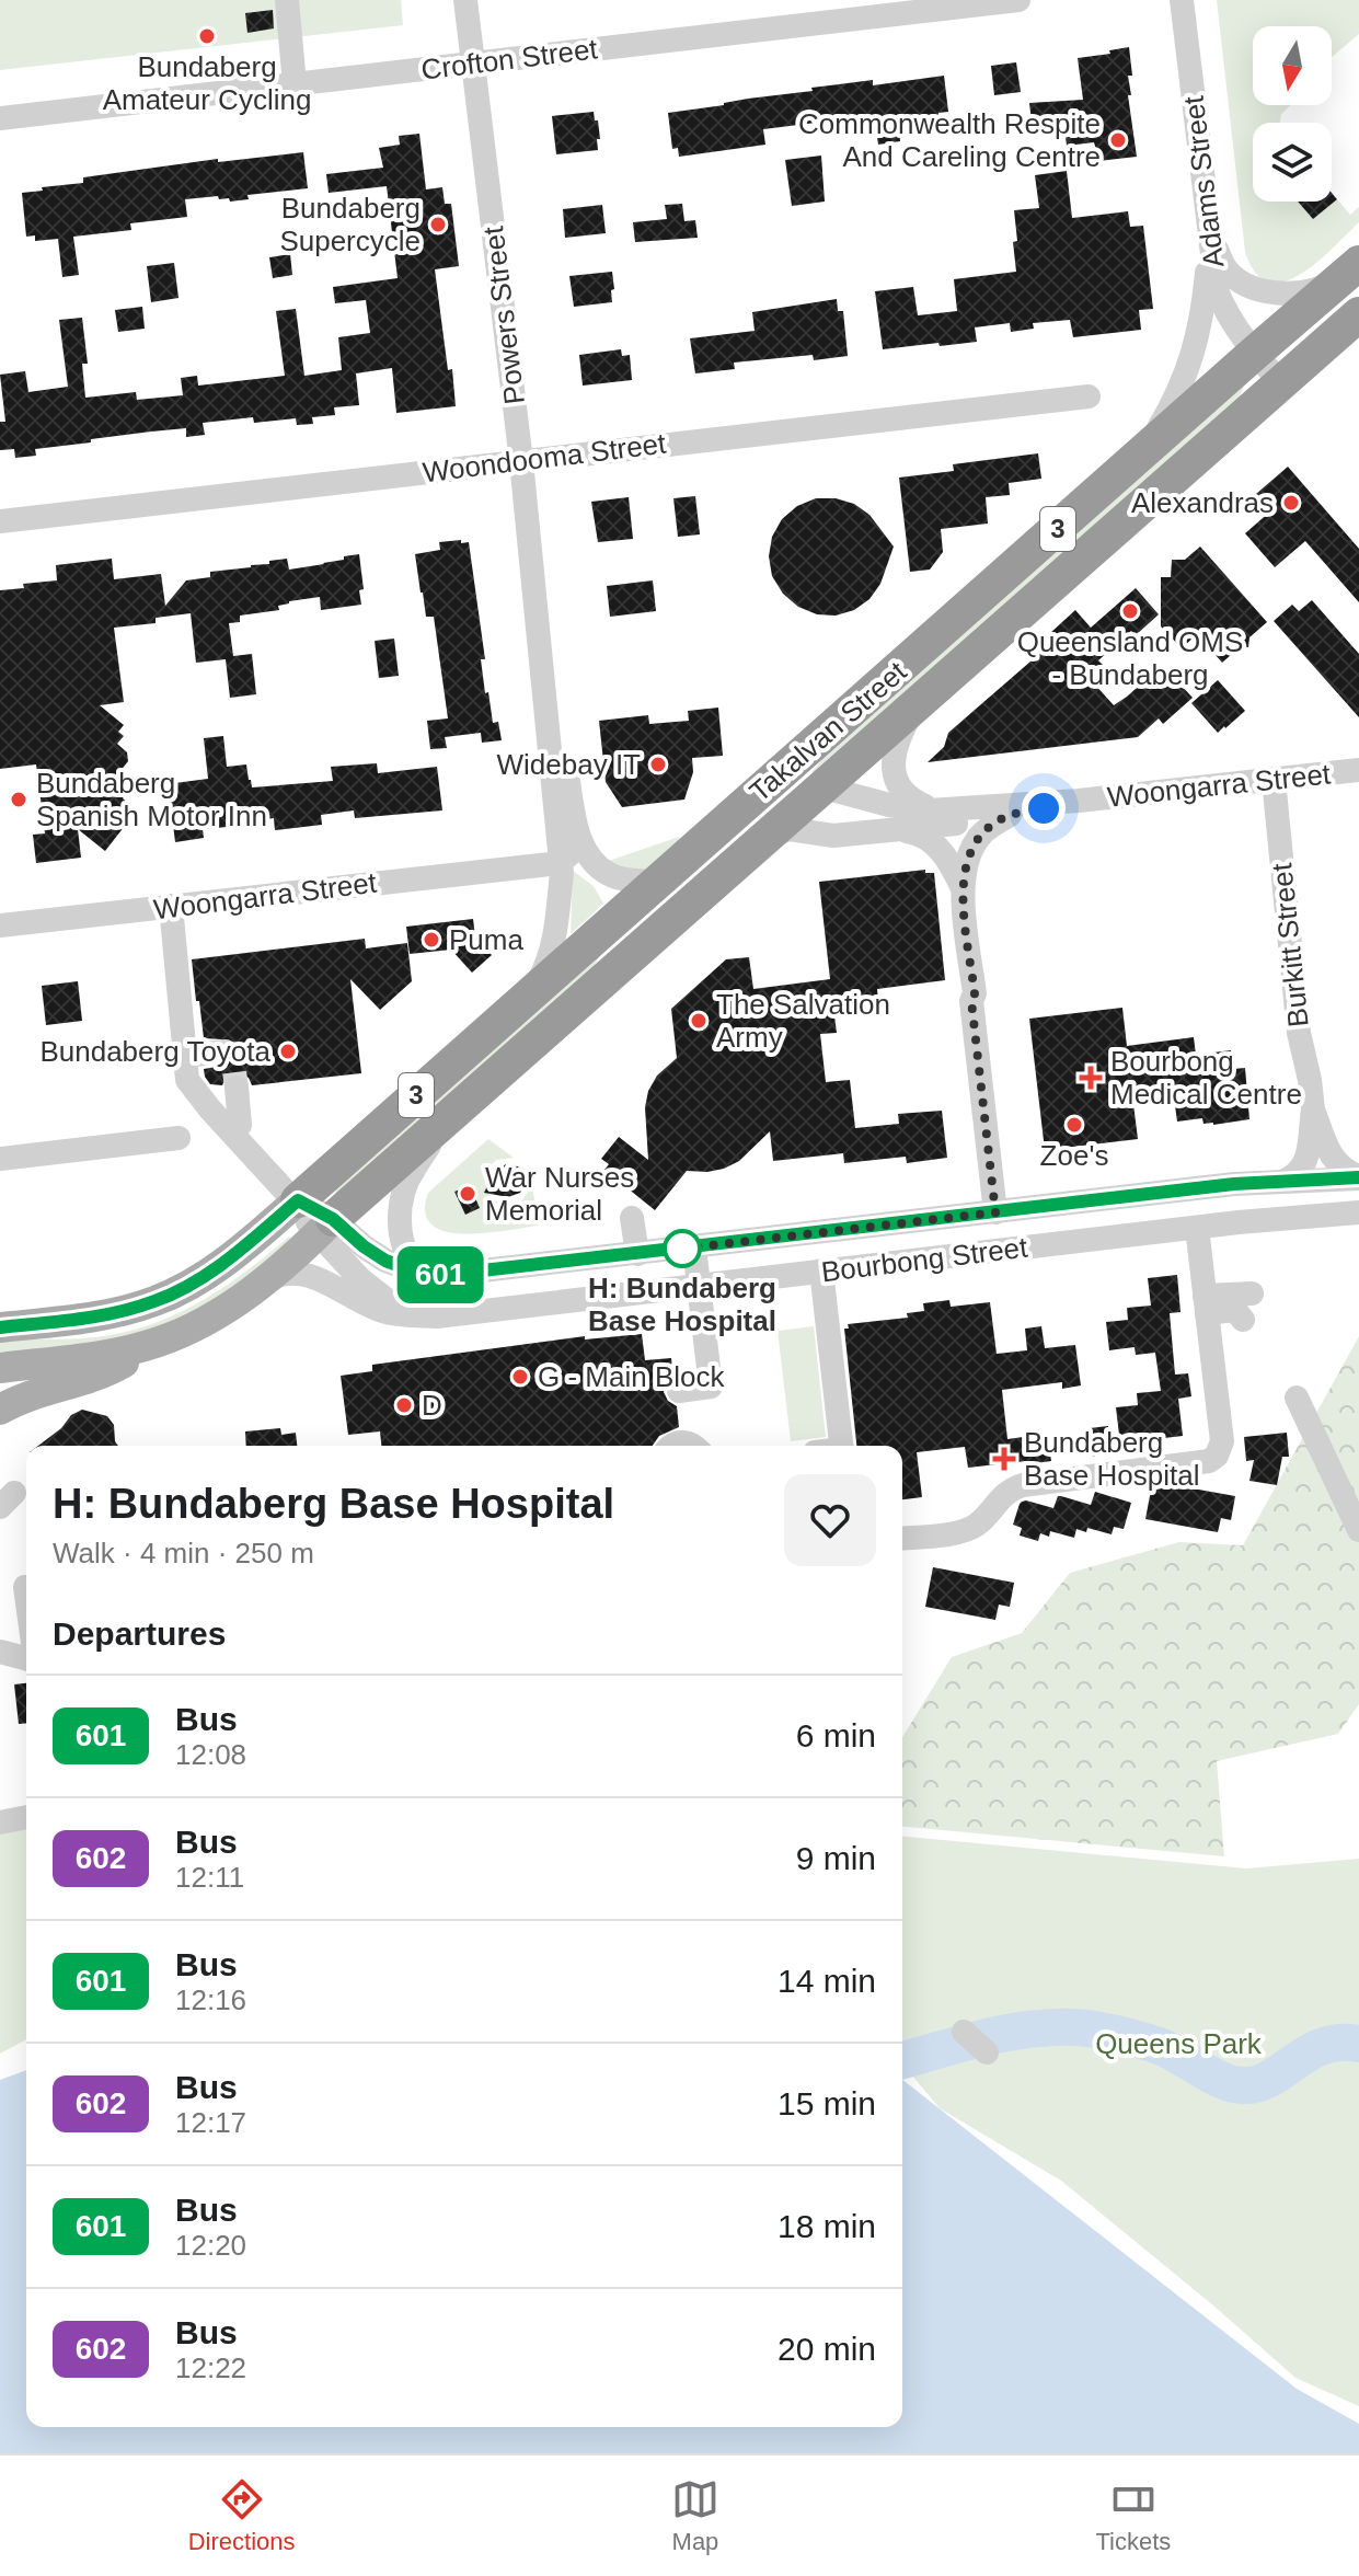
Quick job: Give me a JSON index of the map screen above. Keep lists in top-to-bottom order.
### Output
{
  "streets": {
    "highway": ["3", "Takalvan Street"],
    "street": [
      "Crofton Street",
      "Adams Street",
      "Powers Street",
      "Woondooma Street",
      "Woongarra Street",
      "Burkitt Street",
      "Bourbong Street"
    ]
  },
  "crossings": [
    ["Crofton Street", "Powers Street"],
    ["Adams Street", "Takalvan Street"],
    ["Powers Street", "Woondooma Street"],
    ["Powers Street", "Takalvan Street"],
    ["Powers Street", "Woongarra Street"],
    ["3", "Takalvan Street"],
    ["3", "Bourbong Street"],
    ["Takalvan Street", "Woongarra Street"],
    ["Takalvan Street", "Bourbong Street"],
    ["Woongarra Street", "Burkitt Street"],
    ["Burkitt Street", "Bourbong Street"]
  ],
  "parks": ["Queens Park"],
  "places": {
    "other": [
      "Bundaberg Amateur Cycling",
      "Commonwealth Respite And Careling Centre",
      "Bundaberg Supercycle",
      "Alexandras",
      "Queensland OMS - Bundaberg",
      "Widebay IT",
      "Bundaberg Spanish Motor Inn",
      "Puma",
      "The Salvation Army",
      "Bundaberg Toyota",
      "Zoe's",
      "War Nurses Memorial",
      "H: Bundaberg Base Hospital",
      "G - Main Block",
      "D"
    ],
    "health": ["Bourbong Medical Centre", "Bundaberg Base Hospital"]
  },
  "lines": ["bus line 601"],
  "north": "bottom",
  "page": {
    "on_map": "601",
    "heading": [
      ["H: Bundaberg Base Hospital", "Walk · 4 min · 250 m"],
      "Departures"
    ],
    "list": [
      {
        "mark": "601",
        "name": "Bus",
        "note": "12:08",
        "value": "6 min"
      },
      {
        "mark": "602",
        "name": "Bus",
        "note": "12:11",
        "value": "9 min"
      },
      {
        "mark": "601",
        "name": "Bus",
        "note": "12:16",
        "value": "14 min"
      },
      {
        "mark": "602",
        "name": "Bus",
        "note": "12:17",
        "value": "15 min"
      },
      {
        "mark": "601",
        "name": "Bus",
        "note": "12:20",
        "value": "18 min"
      },
      {
        "mark": "602",
        "name": "Bus",
        "note": "12:22",
        "value": "20 min"
      }
    ],
    "tabs": ["Directions", "Map", "Tickets"]
  }
}
